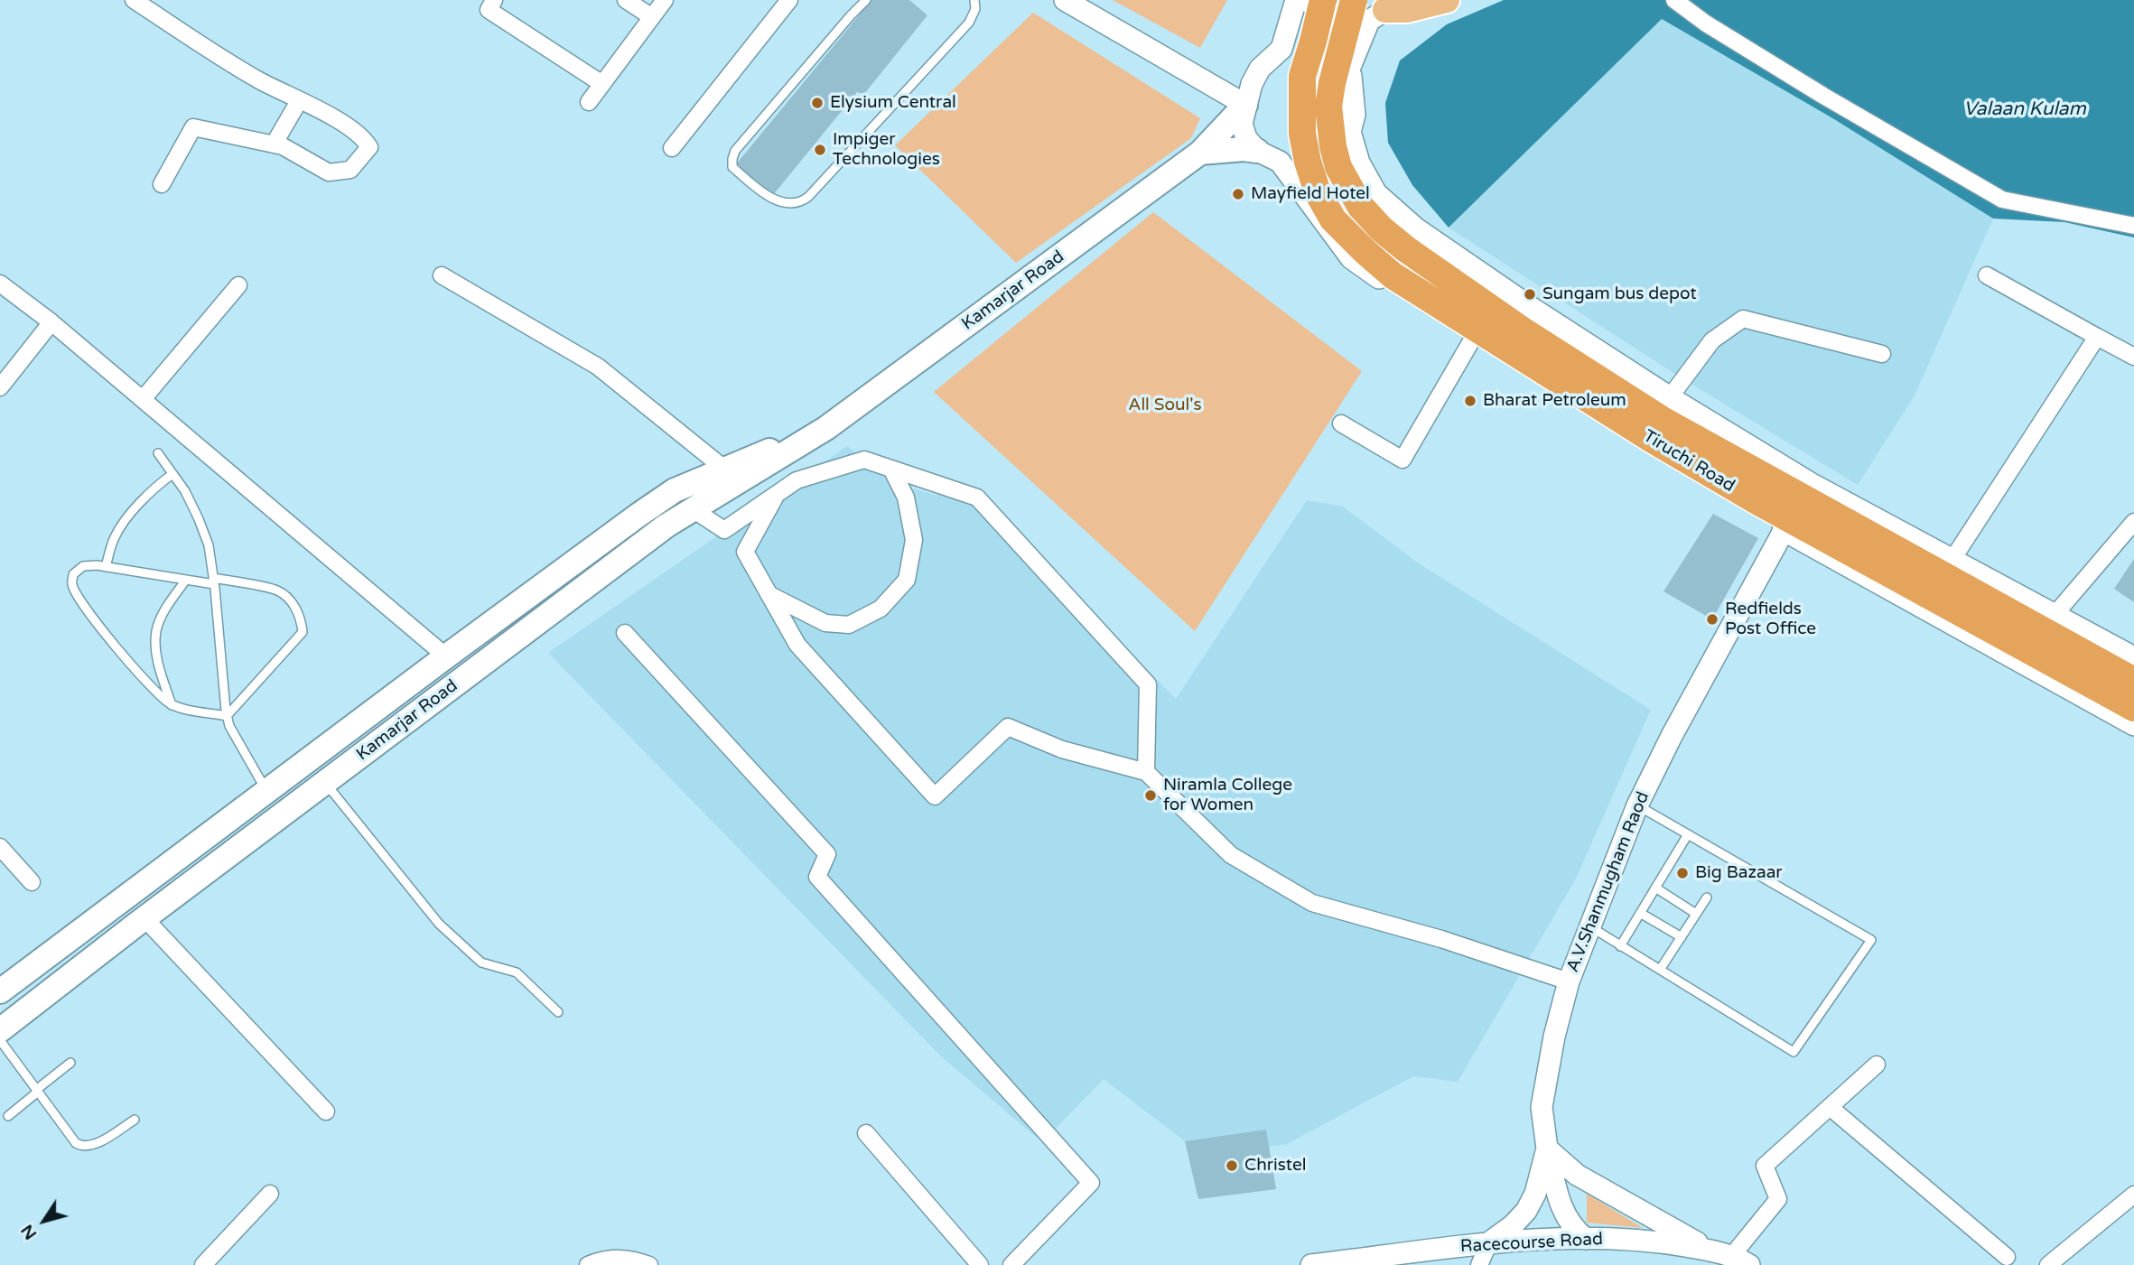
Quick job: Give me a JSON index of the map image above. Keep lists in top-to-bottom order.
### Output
{
  "streets": {
    "highway": ["Tiruchi Road"],
    "main road": ["Kamarjar Road"],
    "street": ["A.V.Shanmugham Raod", "Racecourse Road"]
  },
  "crossings": [
    ["A.V.Shanmugham Raod", "Racecourse Road"]
  ],
  "water": ["Valaan Kulam"],
  "parks": ["All Soul's"],
  "places": [
    "Elysium Central",
    "Impiger Technologies",
    "Mayfield Hotel",
    "Sungam bus depot",
    "Bharat Petroleum",
    "Redfields Post Office",
    "Niramla College for Women",
    "Big Bazaar",
    "Christel"
  ],
  "north": "bottom left"
}
